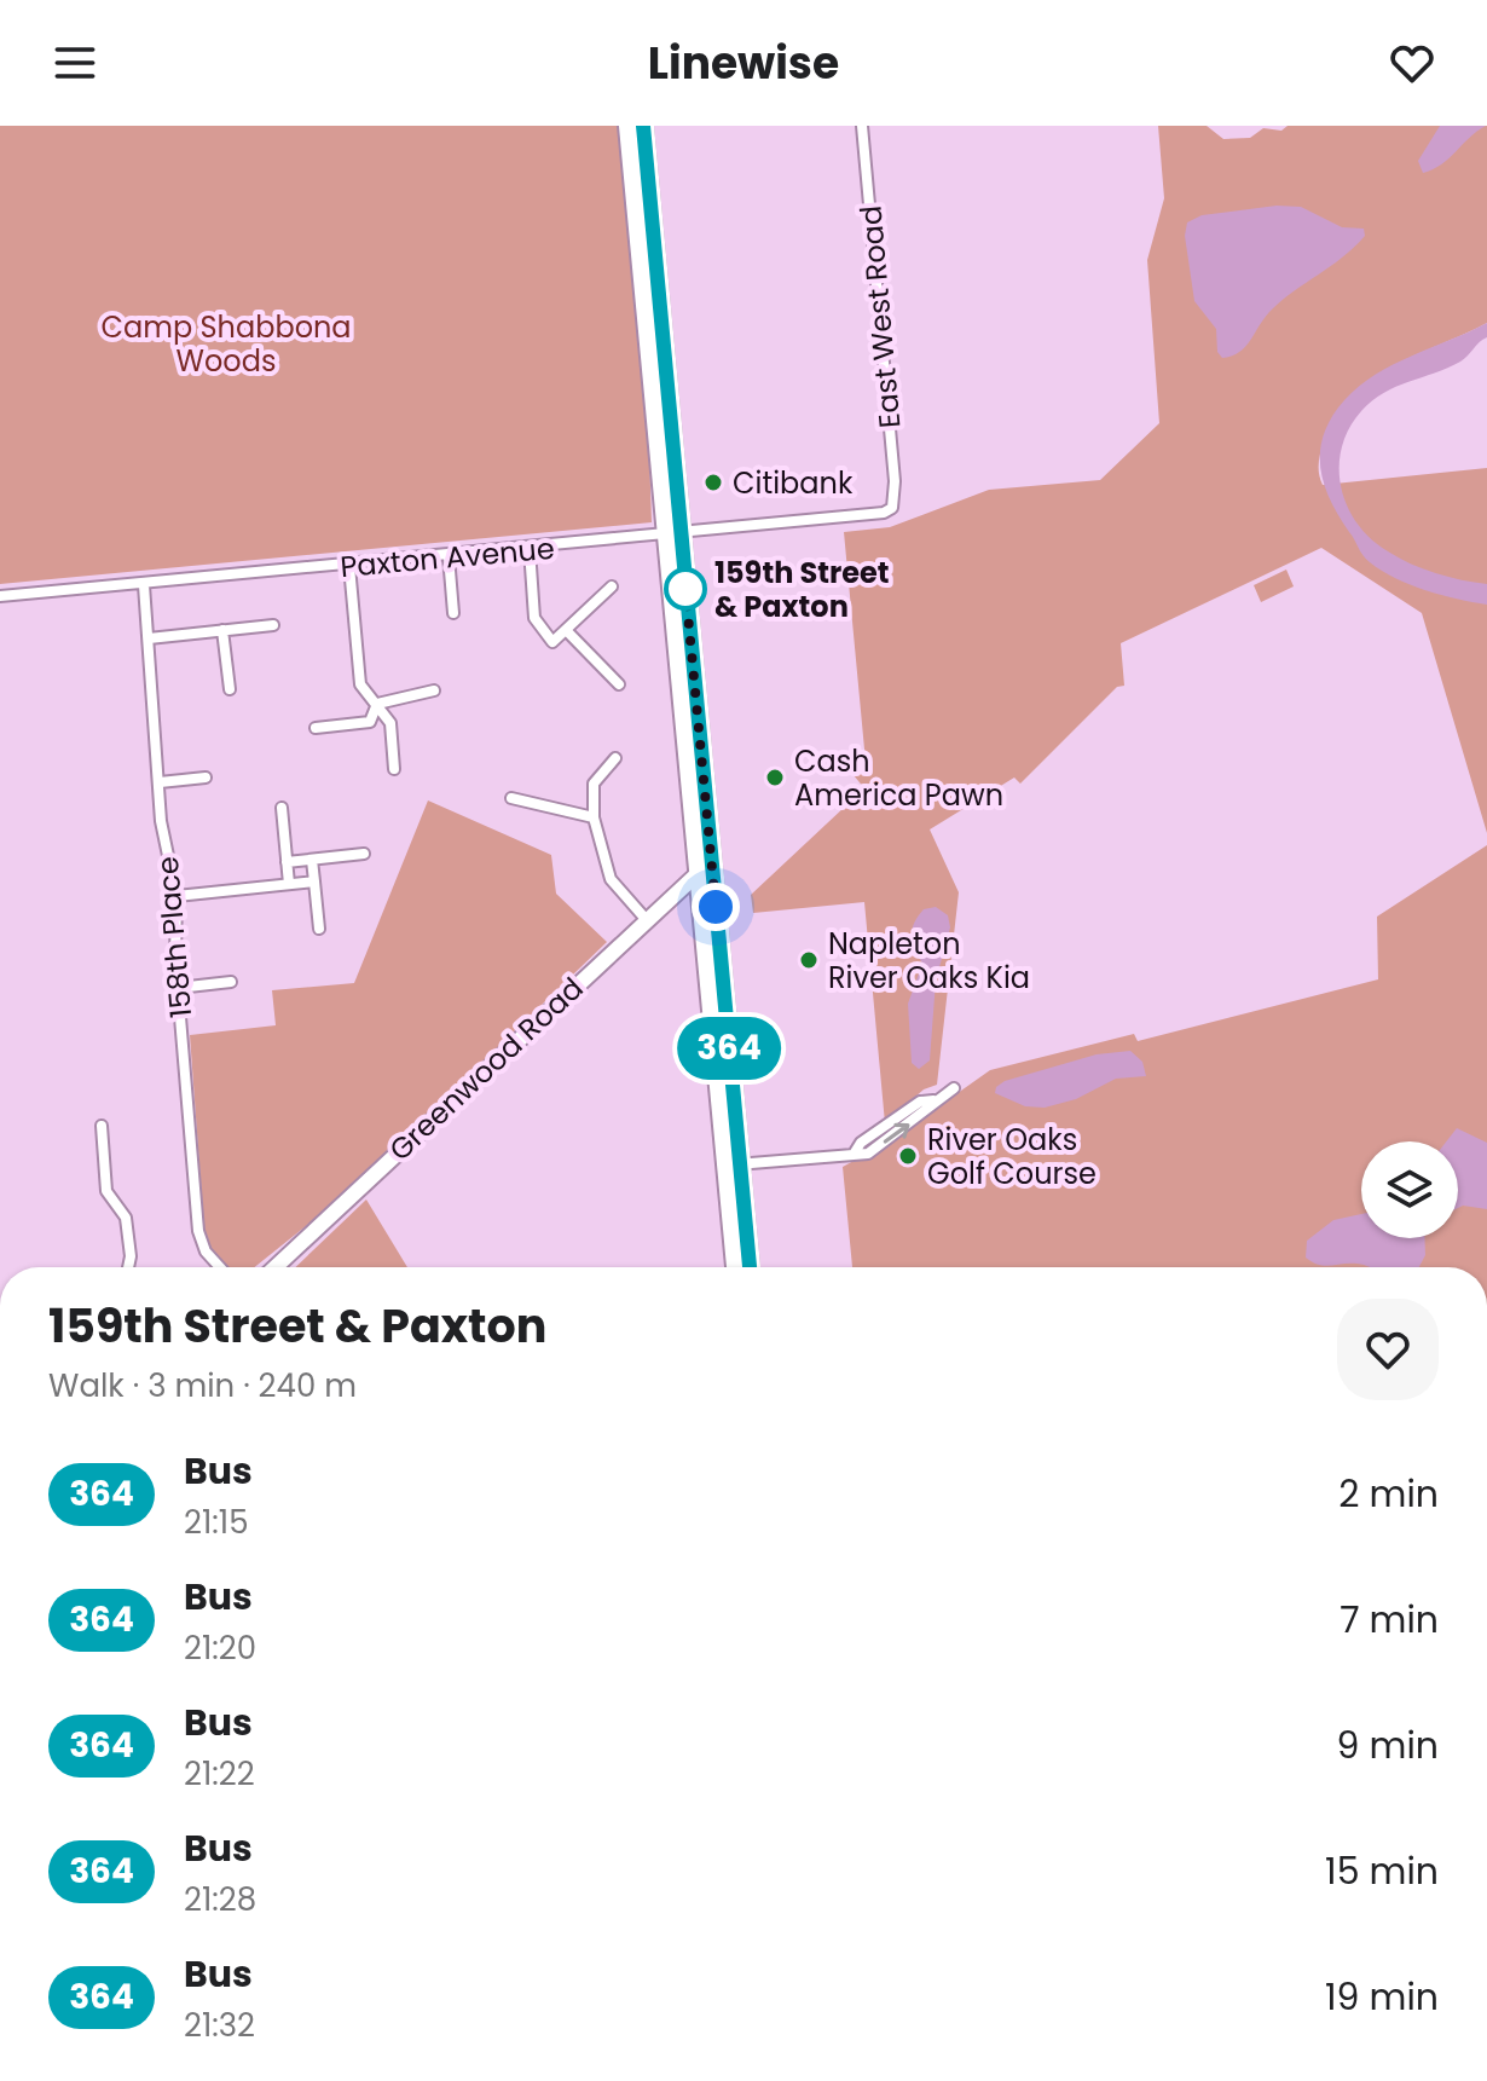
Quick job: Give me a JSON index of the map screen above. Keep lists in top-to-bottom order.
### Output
{
  "streets": {
    "street": [
      "East West Road",
      "Paxton Avenue",
      "158th Place",
      "Greenwood Road"
    ]
  },
  "crossings": [
    ["East West Road", "Paxton Avenue"],
    ["Paxton Avenue", "158th Place"]
  ],
  "parks": ["Camp Shabbona Woods"],
  "places": [
    "Citibank",
    "159th Street & Paxton",
    "Cash America Pawn",
    "Napleton River Oaks Kia",
    "River Oaks Golf Course"
  ],
  "lines": ["bus line 364"],
  "page": {
    "header": "Linewise",
    "on_map": "364",
    "heading": ["159th Street & Paxton", "Walk · 3 min · 240 m"],
    "list": [
      {
        "mark": "364",
        "name": "Bus",
        "note": "21:15",
        "value": "2 min"
      },
      {
        "mark": "364",
        "name": "Bus",
        "note": "21:20",
        "value": "7 min"
      },
      {
        "mark": "364",
        "name": "Bus",
        "note": "21:22",
        "value": "9 min"
      },
      {
        "mark": "364",
        "name": "Bus",
        "note": "21:28",
        "value": "15 min"
      },
      {
        "mark": "364",
        "name": "Bus",
        "note": "21:32",
        "value": "19 min"
      }
    ]
  }
}
